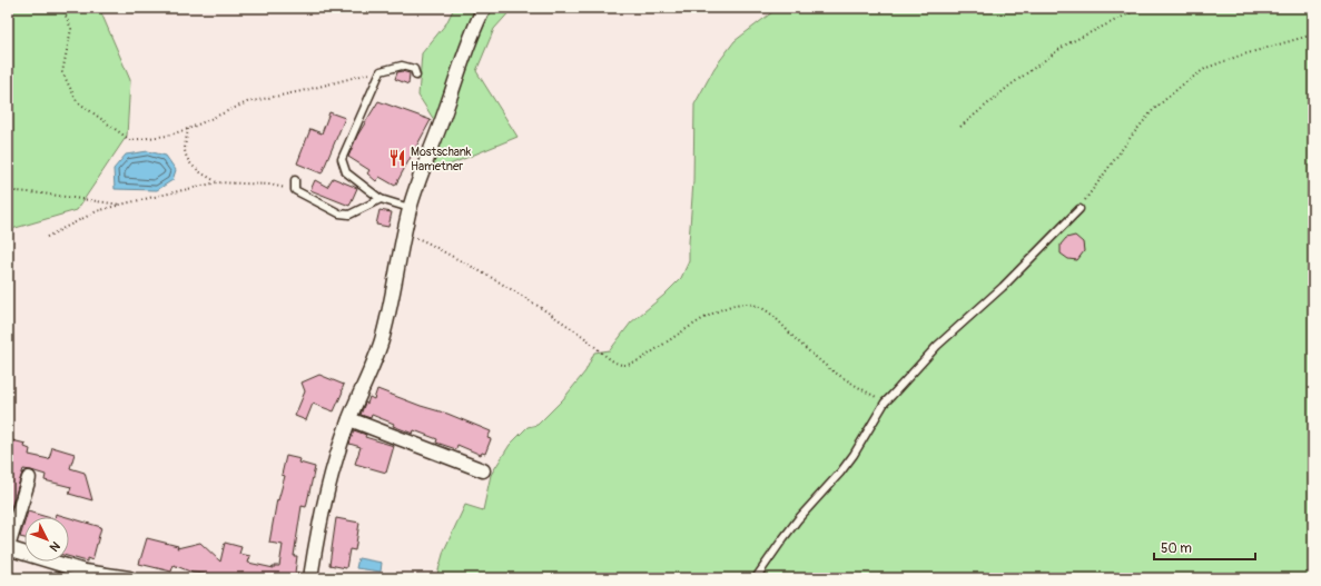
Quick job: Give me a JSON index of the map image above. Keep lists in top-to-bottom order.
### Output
{
  "places": {
    "restaurant": ["Mostschank Hametner"]
  },
  "scale_bar": "50 m",
  "north": "bottom right"
}
